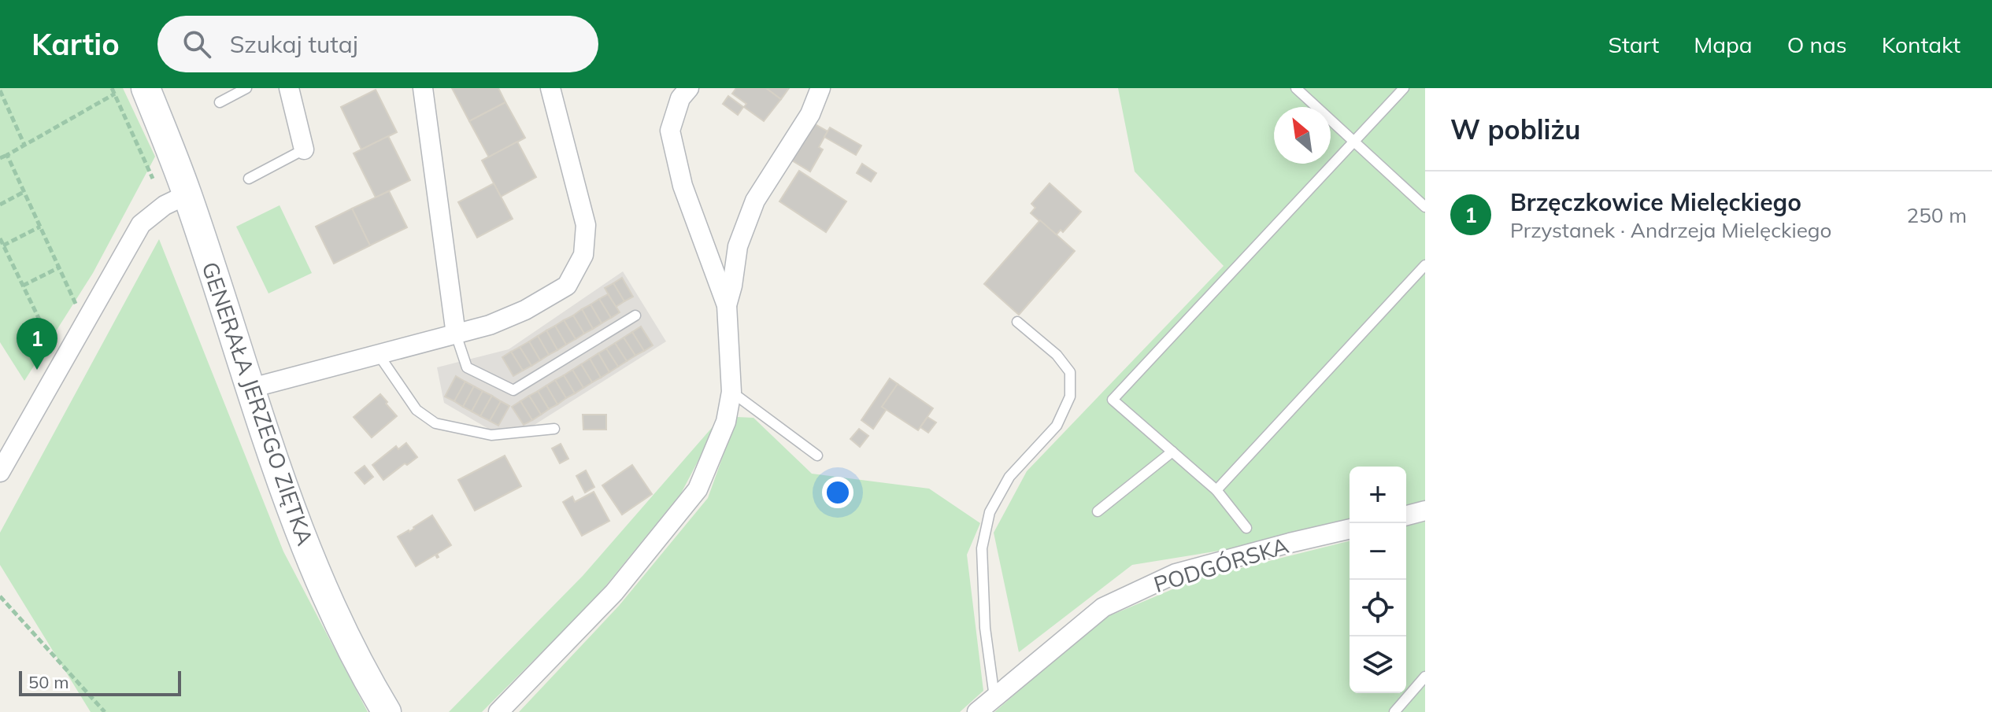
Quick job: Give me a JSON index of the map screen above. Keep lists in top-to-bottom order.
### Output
{
  "streets": {
    "main road": ["GENERAŁA JERZEGO ZIĘTKA"],
    "street": ["PODGÓRSKA"]
  },
  "scale_bar": "50 m",
  "north": "top left",
  "page": {
    "header": "Kartio",
    "search": "Szukaj tutaj",
    "nav": [
      "Start",
      "Mapa",
      "O nas",
      "Kontakt"
    ],
    "heading": "W pobliżu",
    "list": [
      {
        "mark": "1",
        "name": "Brzęczkowice Mielęckiego",
        "note": "Przystanek · Andrzeja Mielęckiego",
        "value": "250 m"
      }
    ],
    "pins": "1",
    "map_buttons": ["+", "−"],
    "scale": "50 m"
  }
}
